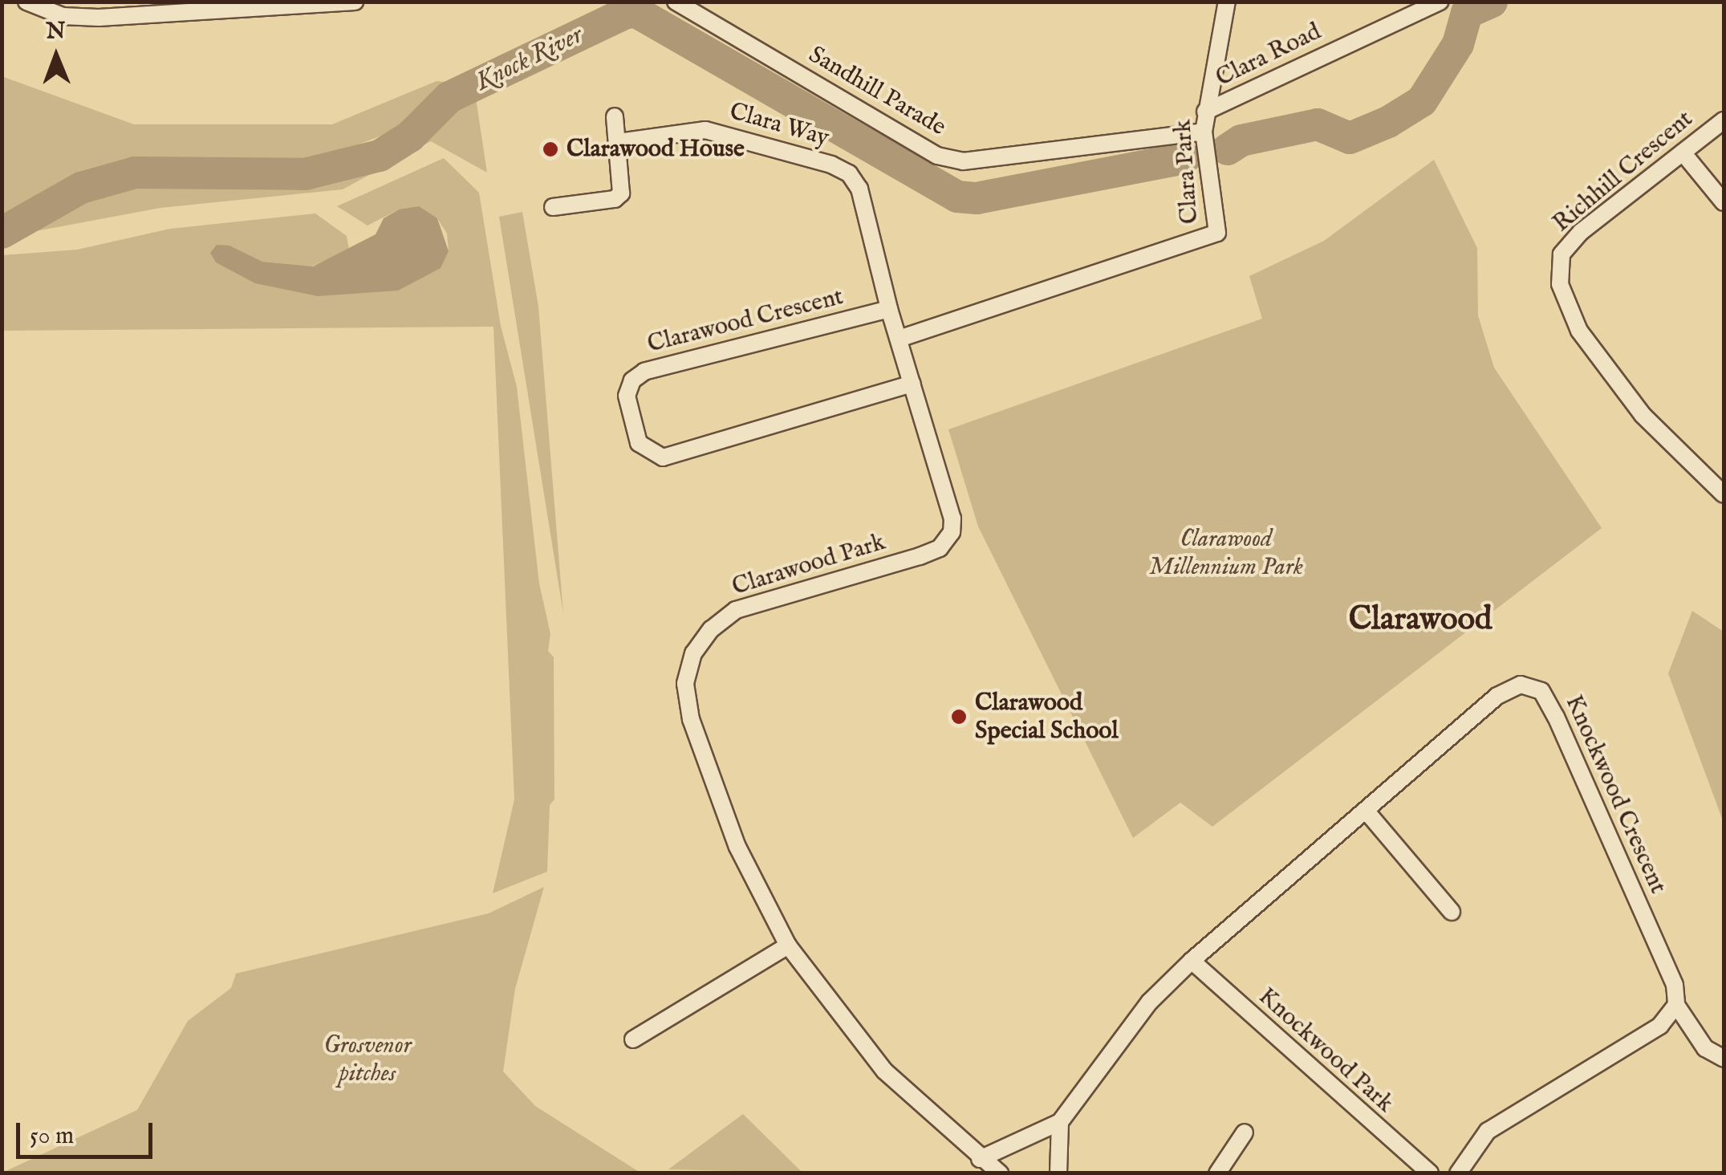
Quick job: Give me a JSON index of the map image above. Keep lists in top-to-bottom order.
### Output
{
  "streets": {
    "street": [
      "Clara Road",
      "Sandhill Parade",
      "Clara Way",
      "Clara Park",
      "Richhill Crescent",
      "Clarawood Crescent",
      "Clarawood Park",
      "Knockwood Crescent",
      "Knockwood Park"
    ]
  },
  "crossings": [
    ["Clara Road", "Clara Park"],
    ["Sandhill Parade", "Clara Park"],
    ["Clara Way", "Clara Park"],
    ["Clara Way", "Clarawood Crescent"],
    ["Clara Way", "Clarawood Park"],
    ["Clara Park", "Clarawood Park"],
    ["Clarawood Crescent", "Clarawood Park"],
    ["Clarawood Park", "Knockwood Crescent"],
    ["Knockwood Crescent", "Knockwood Park"]
  ],
  "districts": ["Clarawood"],
  "water": ["Knock River"],
  "parks": ["Clarawood Millennium Park", "Grosvenor pitches"],
  "places": ["Clarawood House", "Clarawood Special School"],
  "scale_bar": "50 m",
  "north": "top"
}
